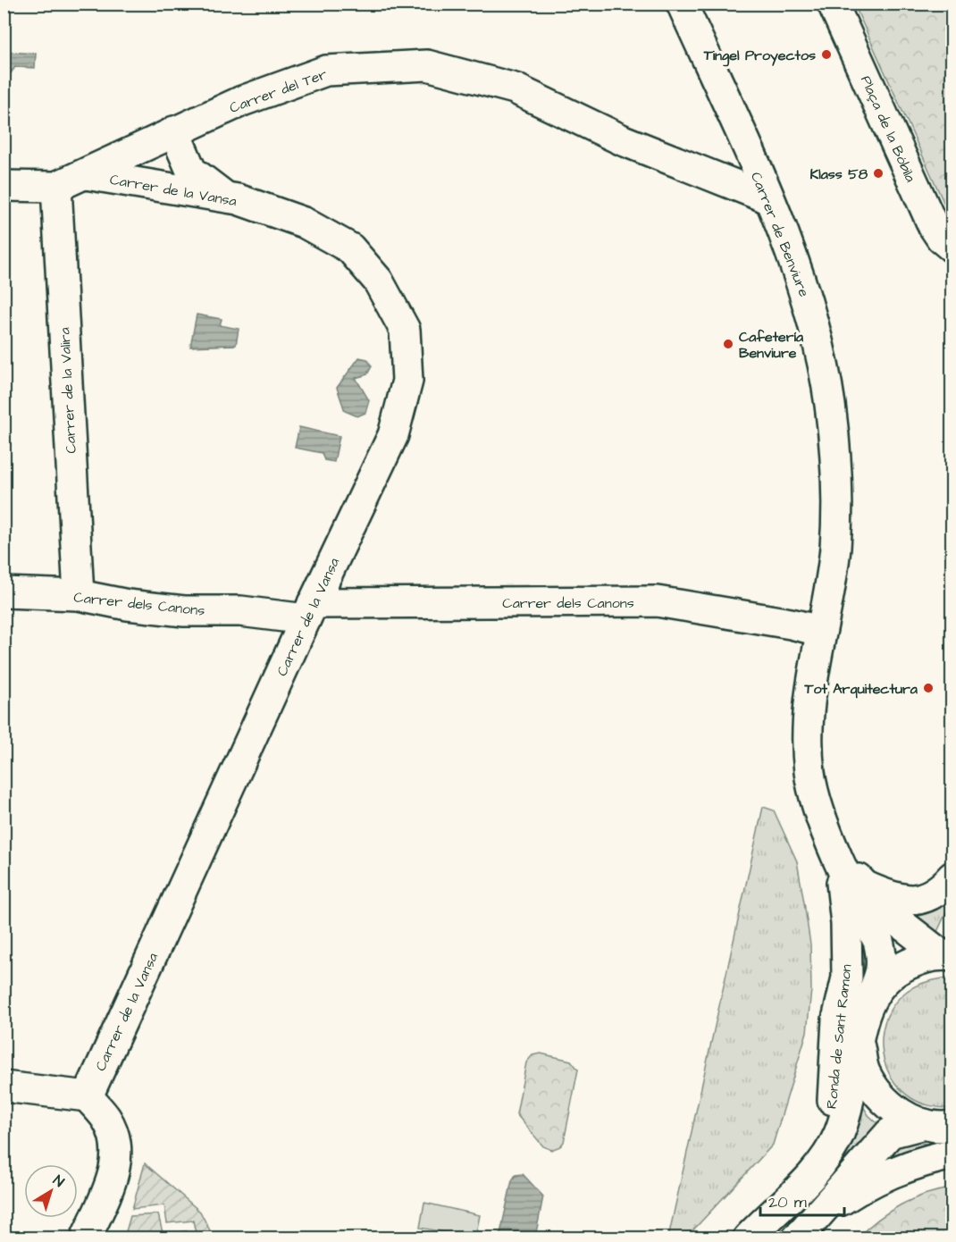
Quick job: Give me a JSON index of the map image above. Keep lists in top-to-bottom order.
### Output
{
  "streets": {
    "street": [
      "Carrer del Ter",
      "Plaça de la Bóbila",
      "Carrer de la Vansa",
      "Carrer de Benviure",
      "Carrer de la Valira",
      "Carrer dels Canons",
      "Ronda de Sant Ramon"
    ]
  },
  "crossings": [
    ["Carrer del Ter", "Carrer de la Vansa"],
    ["Carrer del Ter", "Carrer de Benviure"],
    ["Carrer del Ter", "Carrer de la Valira"],
    ["Carrer de la Vansa", "Carrer dels Canons"],
    ["Carrer de Benviure", "Carrer dels Canons"],
    ["Carrer de Benviure", "Ronda de Sant Ramon"],
    ["Carrer de la Valira", "Carrer dels Canons"]
  ],
  "places": [
    "Tingel Proyectos",
    "Klass 58",
    "Cafetería Benviure",
    "Tot Arquitectura"
  ],
  "scale_bar": "20 m",
  "north": "top right"
}
